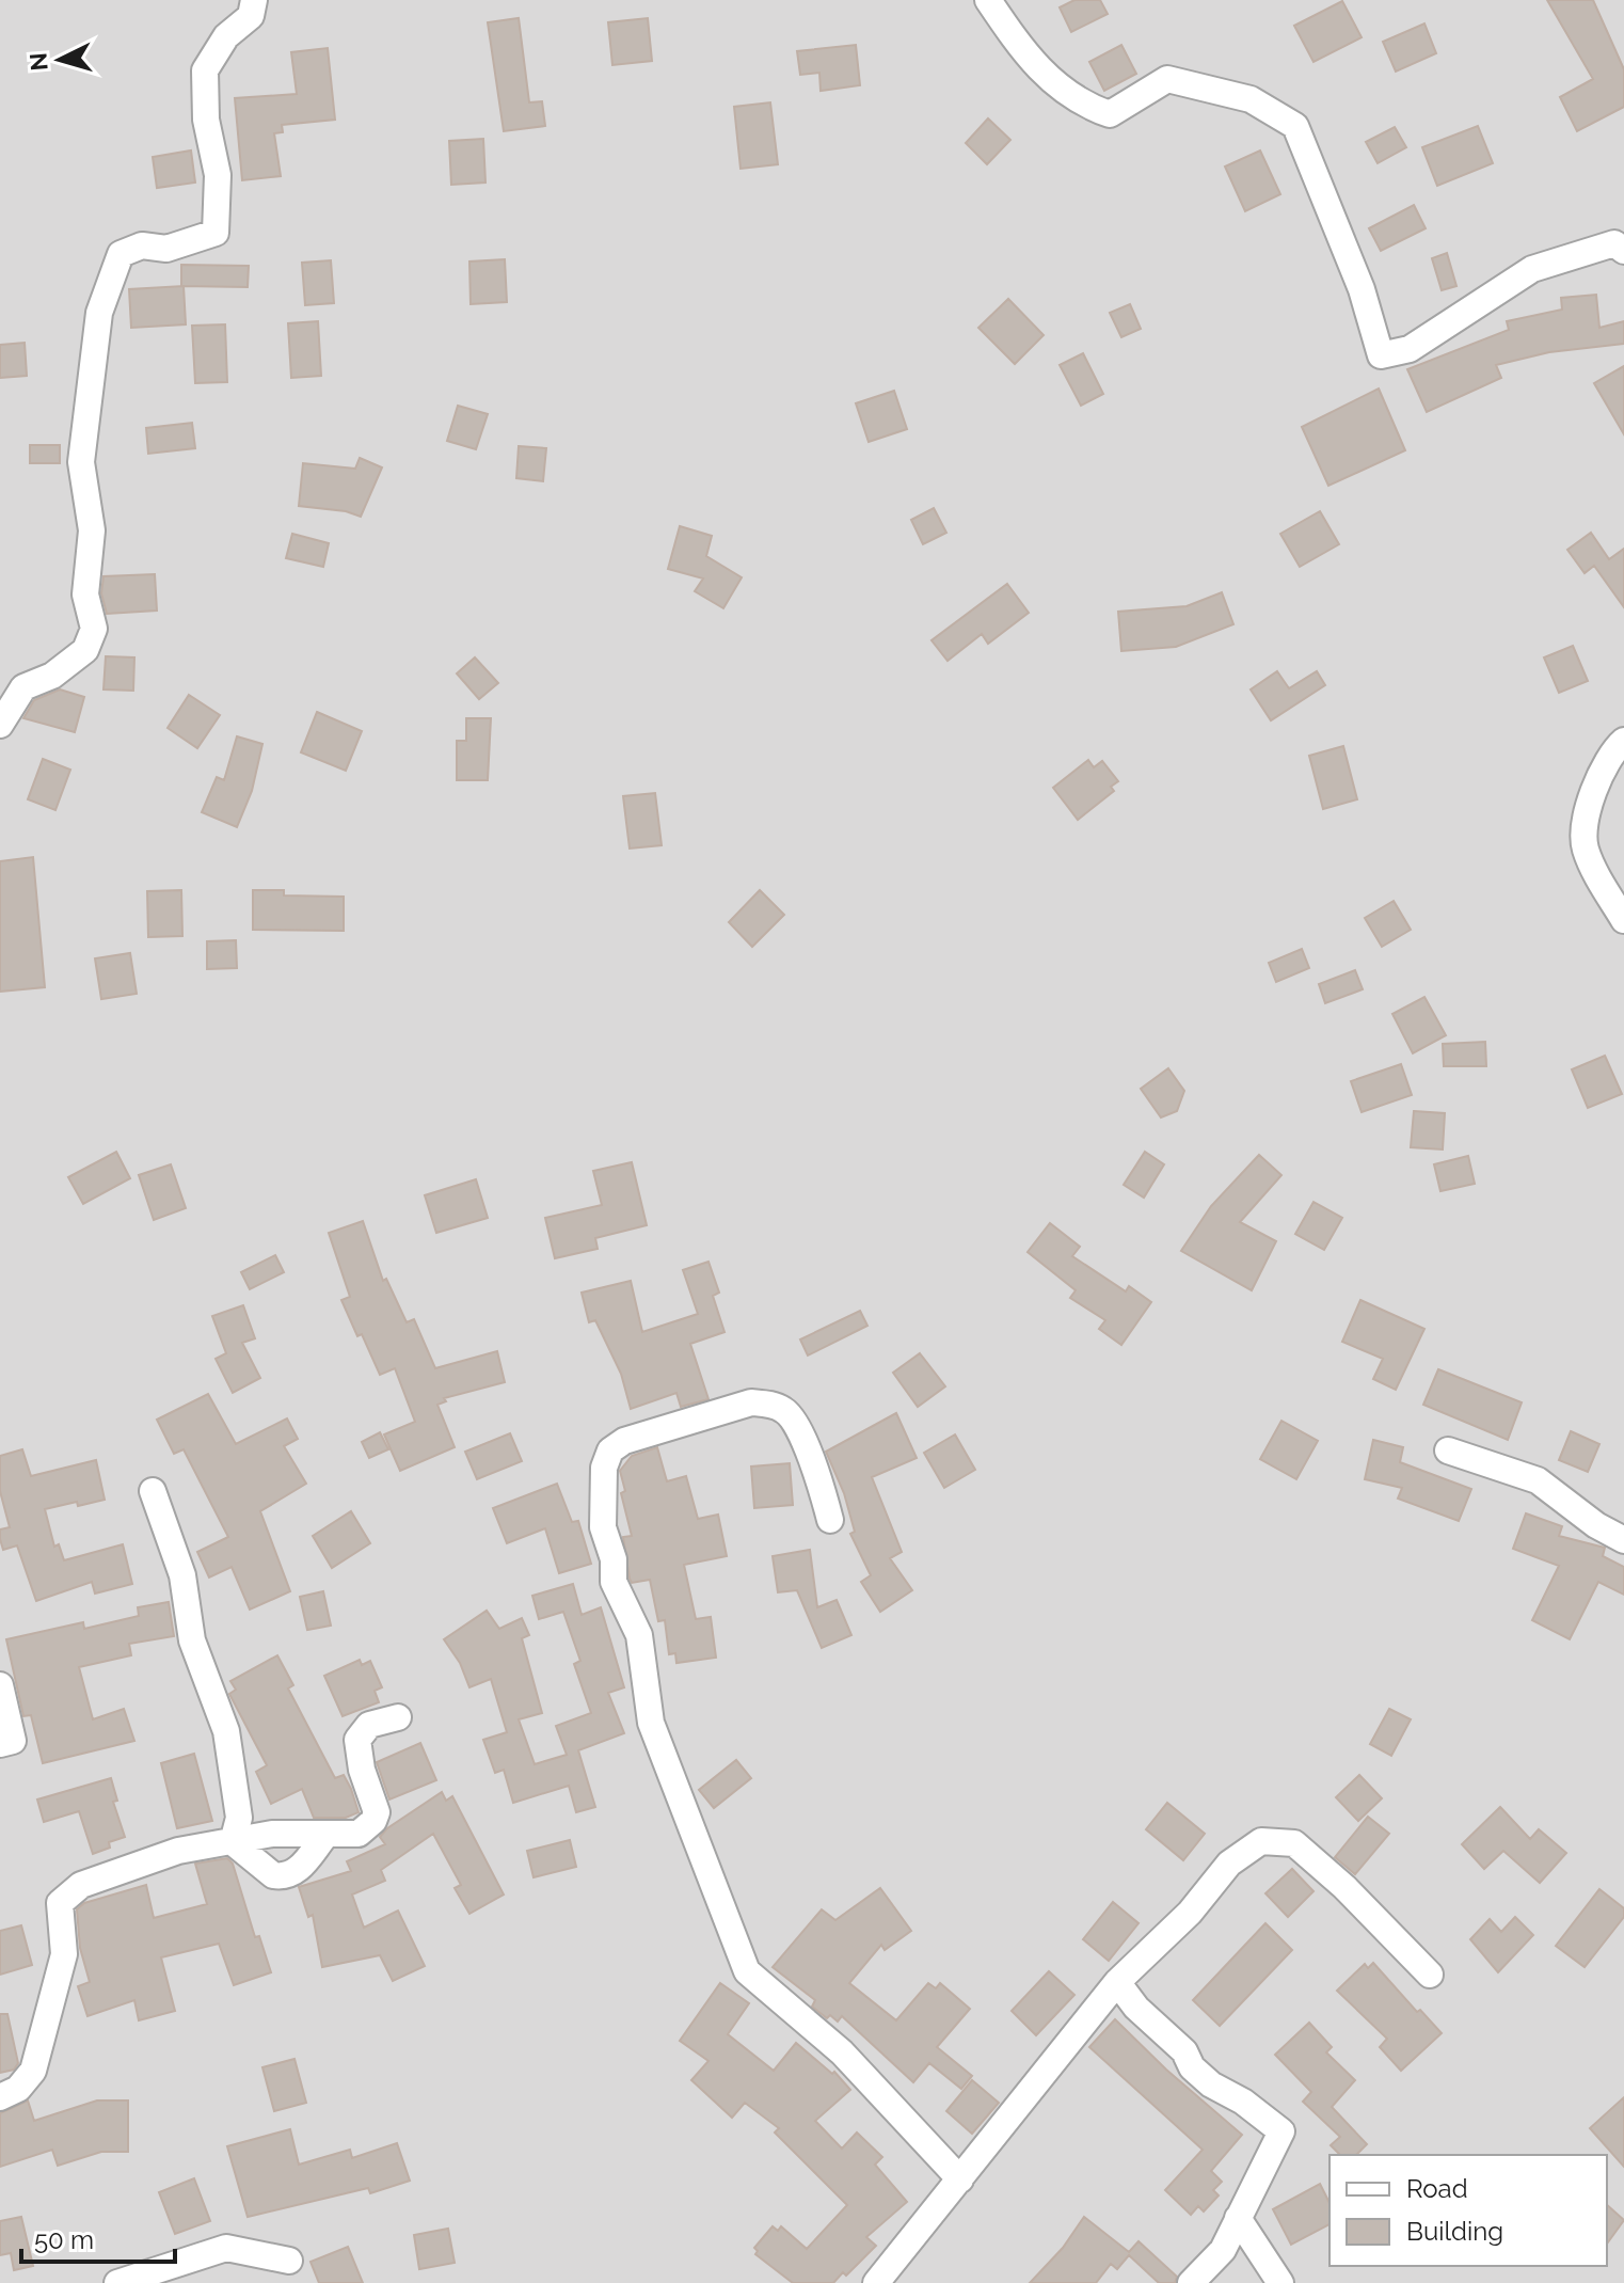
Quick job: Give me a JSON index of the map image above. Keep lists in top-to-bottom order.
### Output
{
  "legend": ["Road", "Building"],
  "scale_bar": "50 m",
  "north": "left"
}
